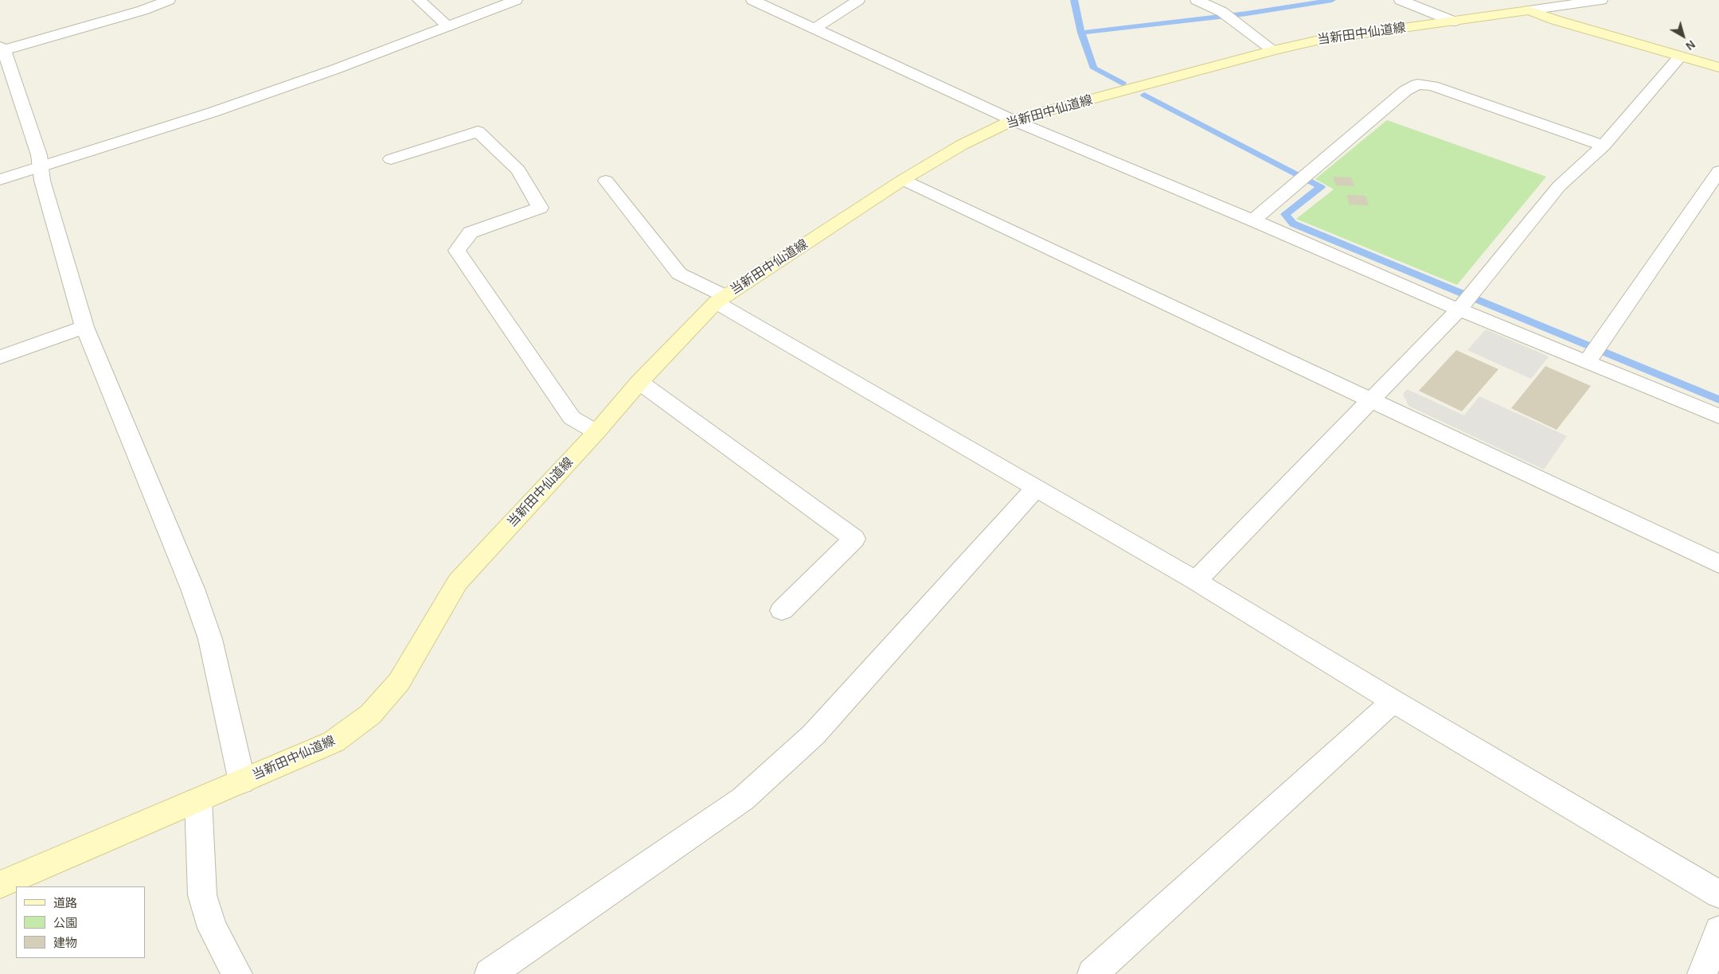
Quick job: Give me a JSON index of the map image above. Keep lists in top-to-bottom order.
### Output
{
  "streets": {
    "main road": ["当新田中仙道線"]
  },
  "legend": ["道路", "公園", "建物"],
  "north": "bottom right"
}
